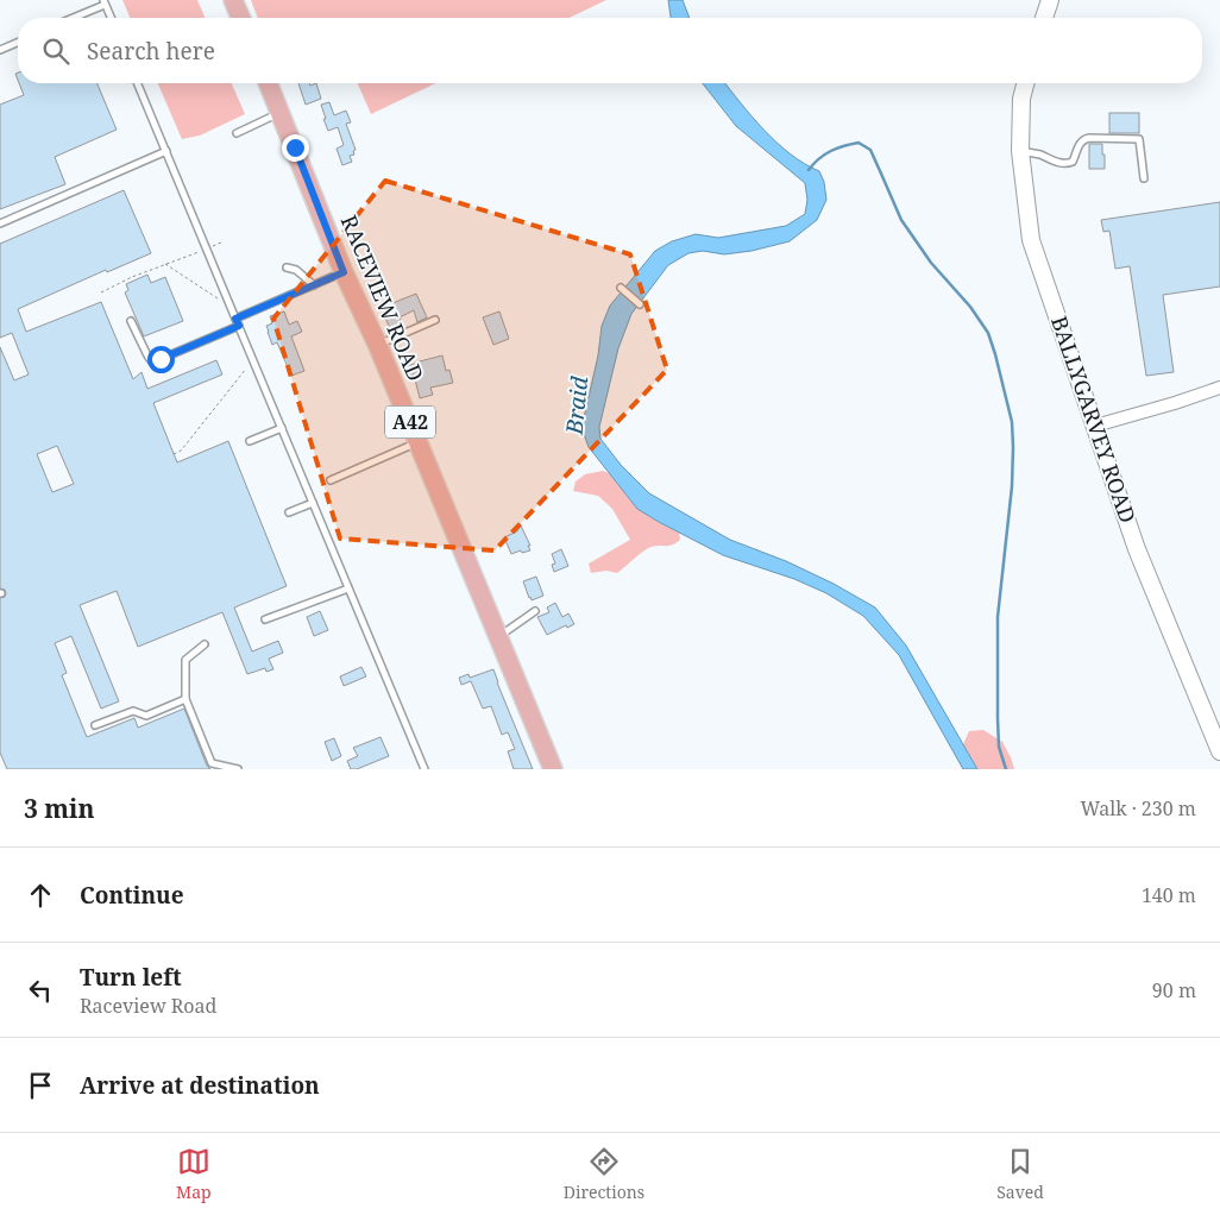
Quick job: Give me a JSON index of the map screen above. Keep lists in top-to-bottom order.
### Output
{
  "streets": {
    "main road": ["RACEVIEW ROAD", "A42"],
    "street": ["BALLYGARVEY ROAD"]
  },
  "water": ["Braid"],
  "page": {
    "search": "Search here",
    "heading": ["3 min", "Walk · 230 m"],
    "list": [
      ["Continue", "140 m"],
      ["Turn left", "Raceview Road", "90 m"],
      "Arrive at destination"
    ],
    "nav": ["Map", "Directions", "Saved"]
  }
}
